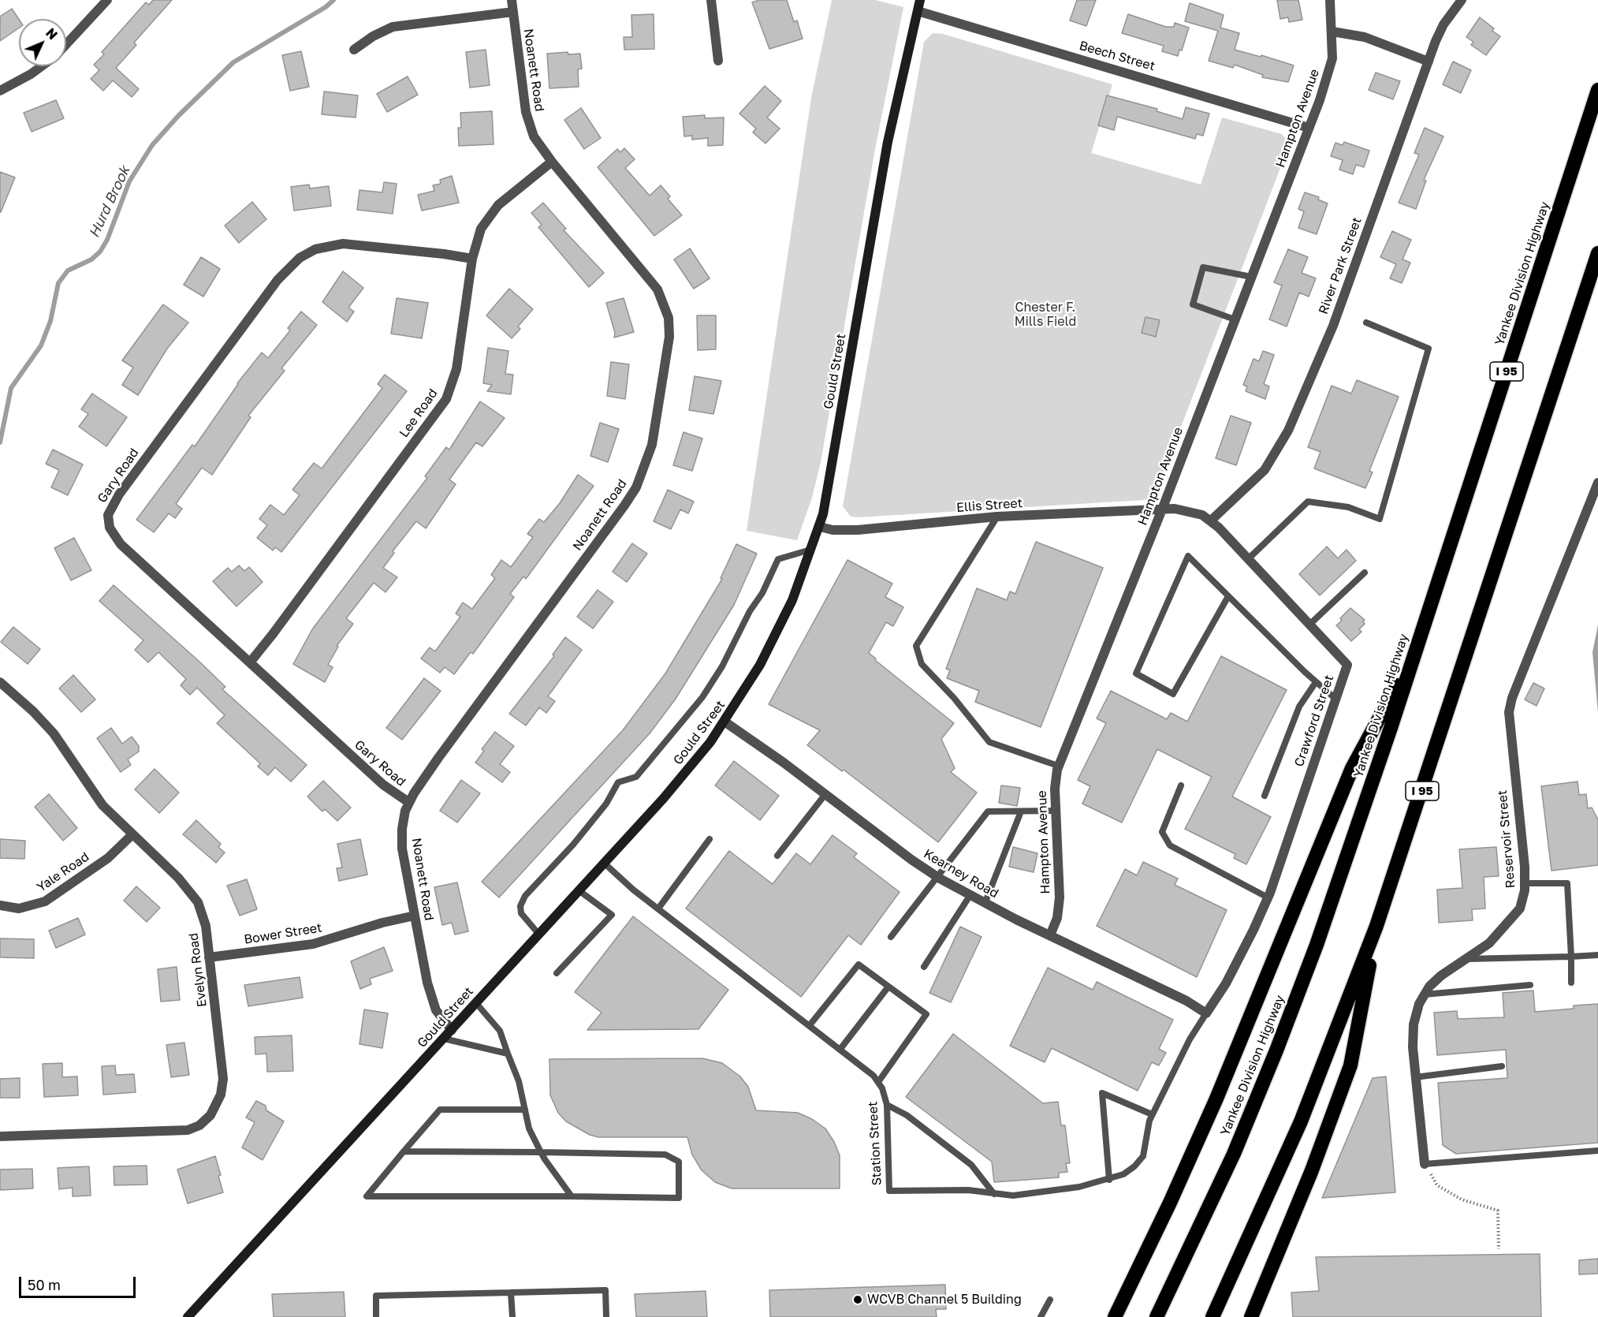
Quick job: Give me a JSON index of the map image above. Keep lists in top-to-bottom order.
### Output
{
  "streets": {
    "highway": ["Yankee Division Highway", "I 95"],
    "main road": ["Gould Street"],
    "street": [
      "Beech Street",
      "Noanett Road",
      "Hampton Avenue",
      "River Park Street",
      "Lee Road",
      "Gary Road",
      "Ellis Street",
      "Crawford Street",
      "Reservoir Street",
      "Yale Road",
      "Kearney Road",
      "Bower Street",
      "Evelyn Road"
    ],
    "lane": ["Station Street"]
  },
  "crossings": [
    ["Beech Street", "Hampton Avenue"],
    ["Beech Street", "Gould Street"],
    ["Noanett Road", "Gould Street"],
    ["Noanett Road", "Lee Road"],
    ["Noanett Road", "Gary Road"],
    ["Noanett Road", "Bower Street"],
    ["Hampton Avenue", "Ellis Street"],
    ["Hampton Avenue", "Crawford Street"],
    ["Hampton Avenue", "Kearney Road"],
    ["River Park Street", "Crawford Street"],
    ["Gould Street", "Ellis Street"],
    ["Gould Street", "Kearney Road"],
    ["Gould Street", "Station Street"],
    ["Lee Road", "Gary Road"],
    ["Ellis Street", "Crawford Street"],
    ["Crawford Street", "Kearney Road"],
    ["Crawford Street", "Station Street"],
    ["Yale Road", "Evelyn Road"],
    ["Kearney Road", "Station Street"],
    ["Bower Street", "Evelyn Road"]
  ],
  "water": ["Hurd Brook"],
  "parks": ["Chester F. Mills Field"],
  "places": ["WCVB Channel 5 Building"],
  "scale_bar": "50 m",
  "north": "top right"
}
